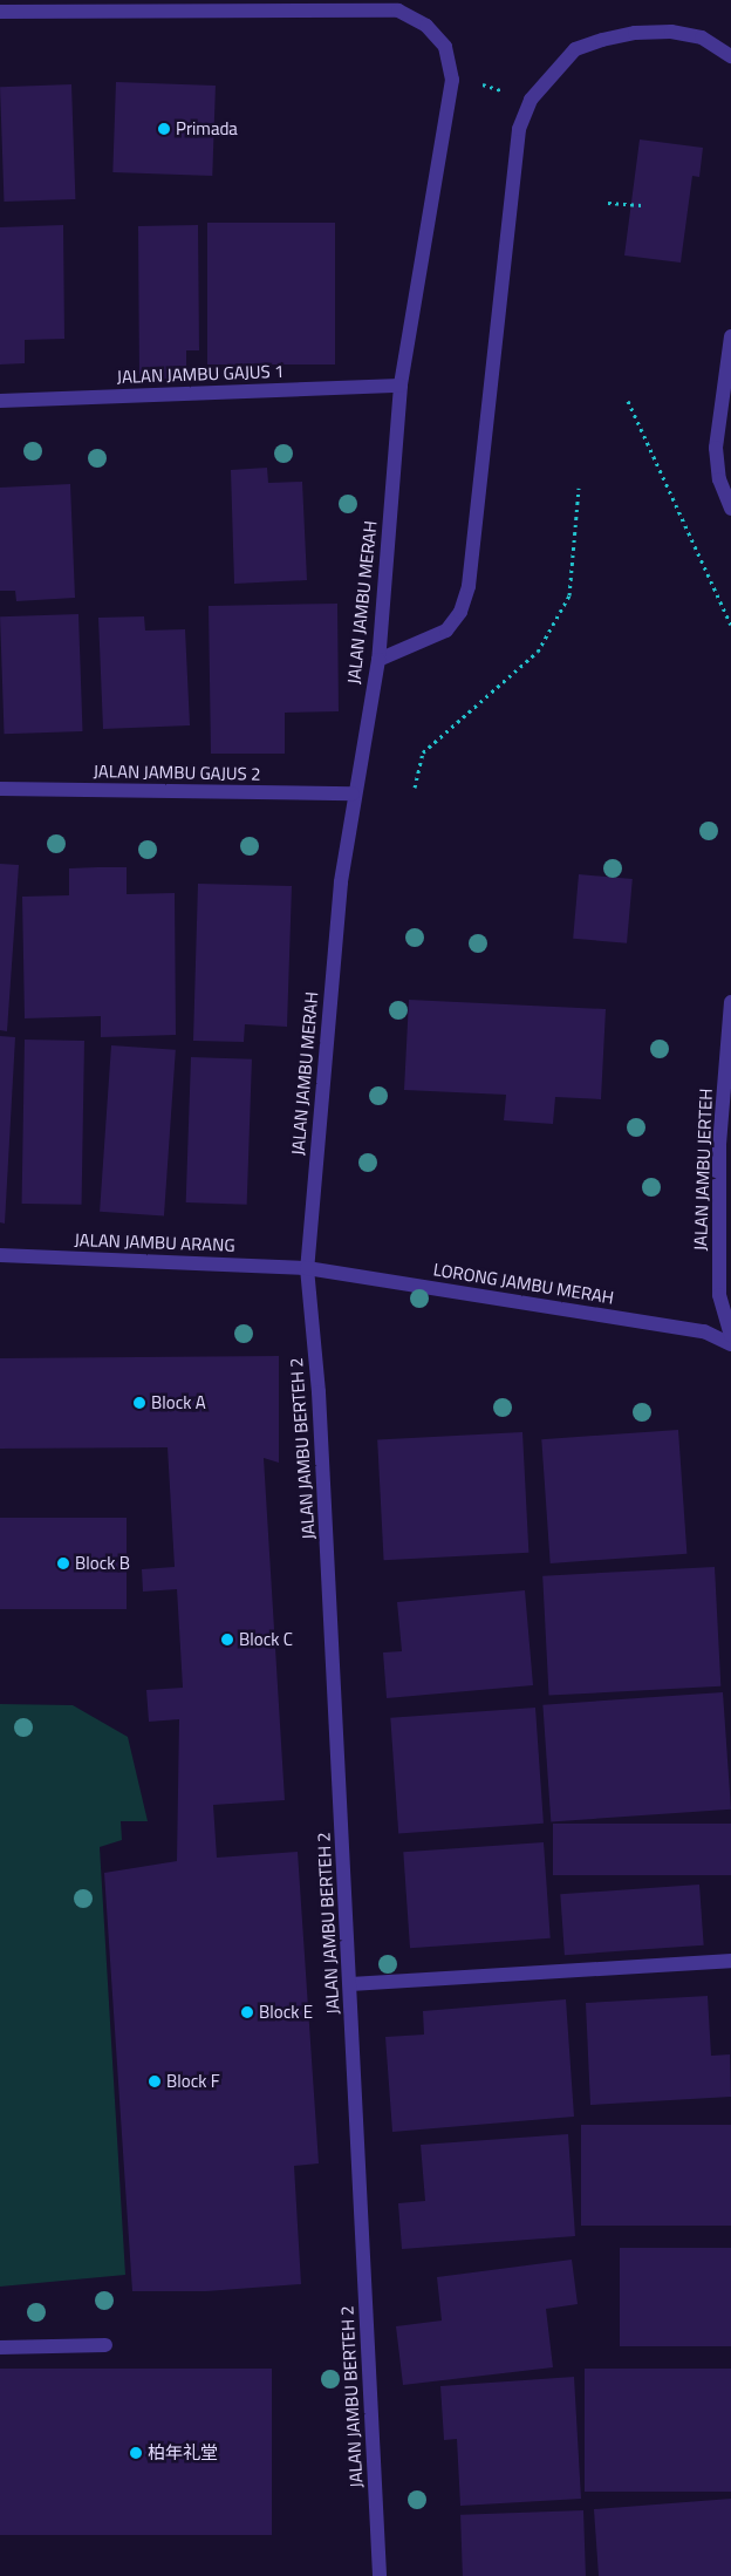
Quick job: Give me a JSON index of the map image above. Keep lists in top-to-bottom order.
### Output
{
  "streets": {
    "street": [
      "JALAN JAMBU GAJUS 1",
      "JALAN JAMBU MERAH",
      "JALAN JAMBU GAJUS 2",
      "JALAN JAMBU JERTEH",
      "JALAN JAMBU ARANG",
      "LORONG JAMBU MERAH",
      "JALAN JAMBU BERTEH 2"
    ]
  },
  "crossings": [
    ["JALAN JAMBU GAJUS 1", "JALAN JAMBU MERAH"],
    ["JALAN JAMBU MERAH", "JALAN JAMBU GAJUS 2"],
    ["JALAN JAMBU MERAH", "JALAN JAMBU ARANG"],
    ["JALAN JAMBU MERAH", "LORONG JAMBU MERAH"],
    ["JALAN JAMBU MERAH", "JALAN JAMBU BERTEH 2"],
    ["JALAN JAMBU ARANG", "LORONG JAMBU MERAH"],
    ["JALAN JAMBU ARANG", "JALAN JAMBU BERTEH 2"],
    ["LORONG JAMBU MERAH", "JALAN JAMBU BERTEH 2"]
  ],
  "places": [
    "Primada",
    "Block A",
    "Block B",
    "Block C",
    "Block E",
    "Block F",
    "柏年礼堂"
  ]
}
